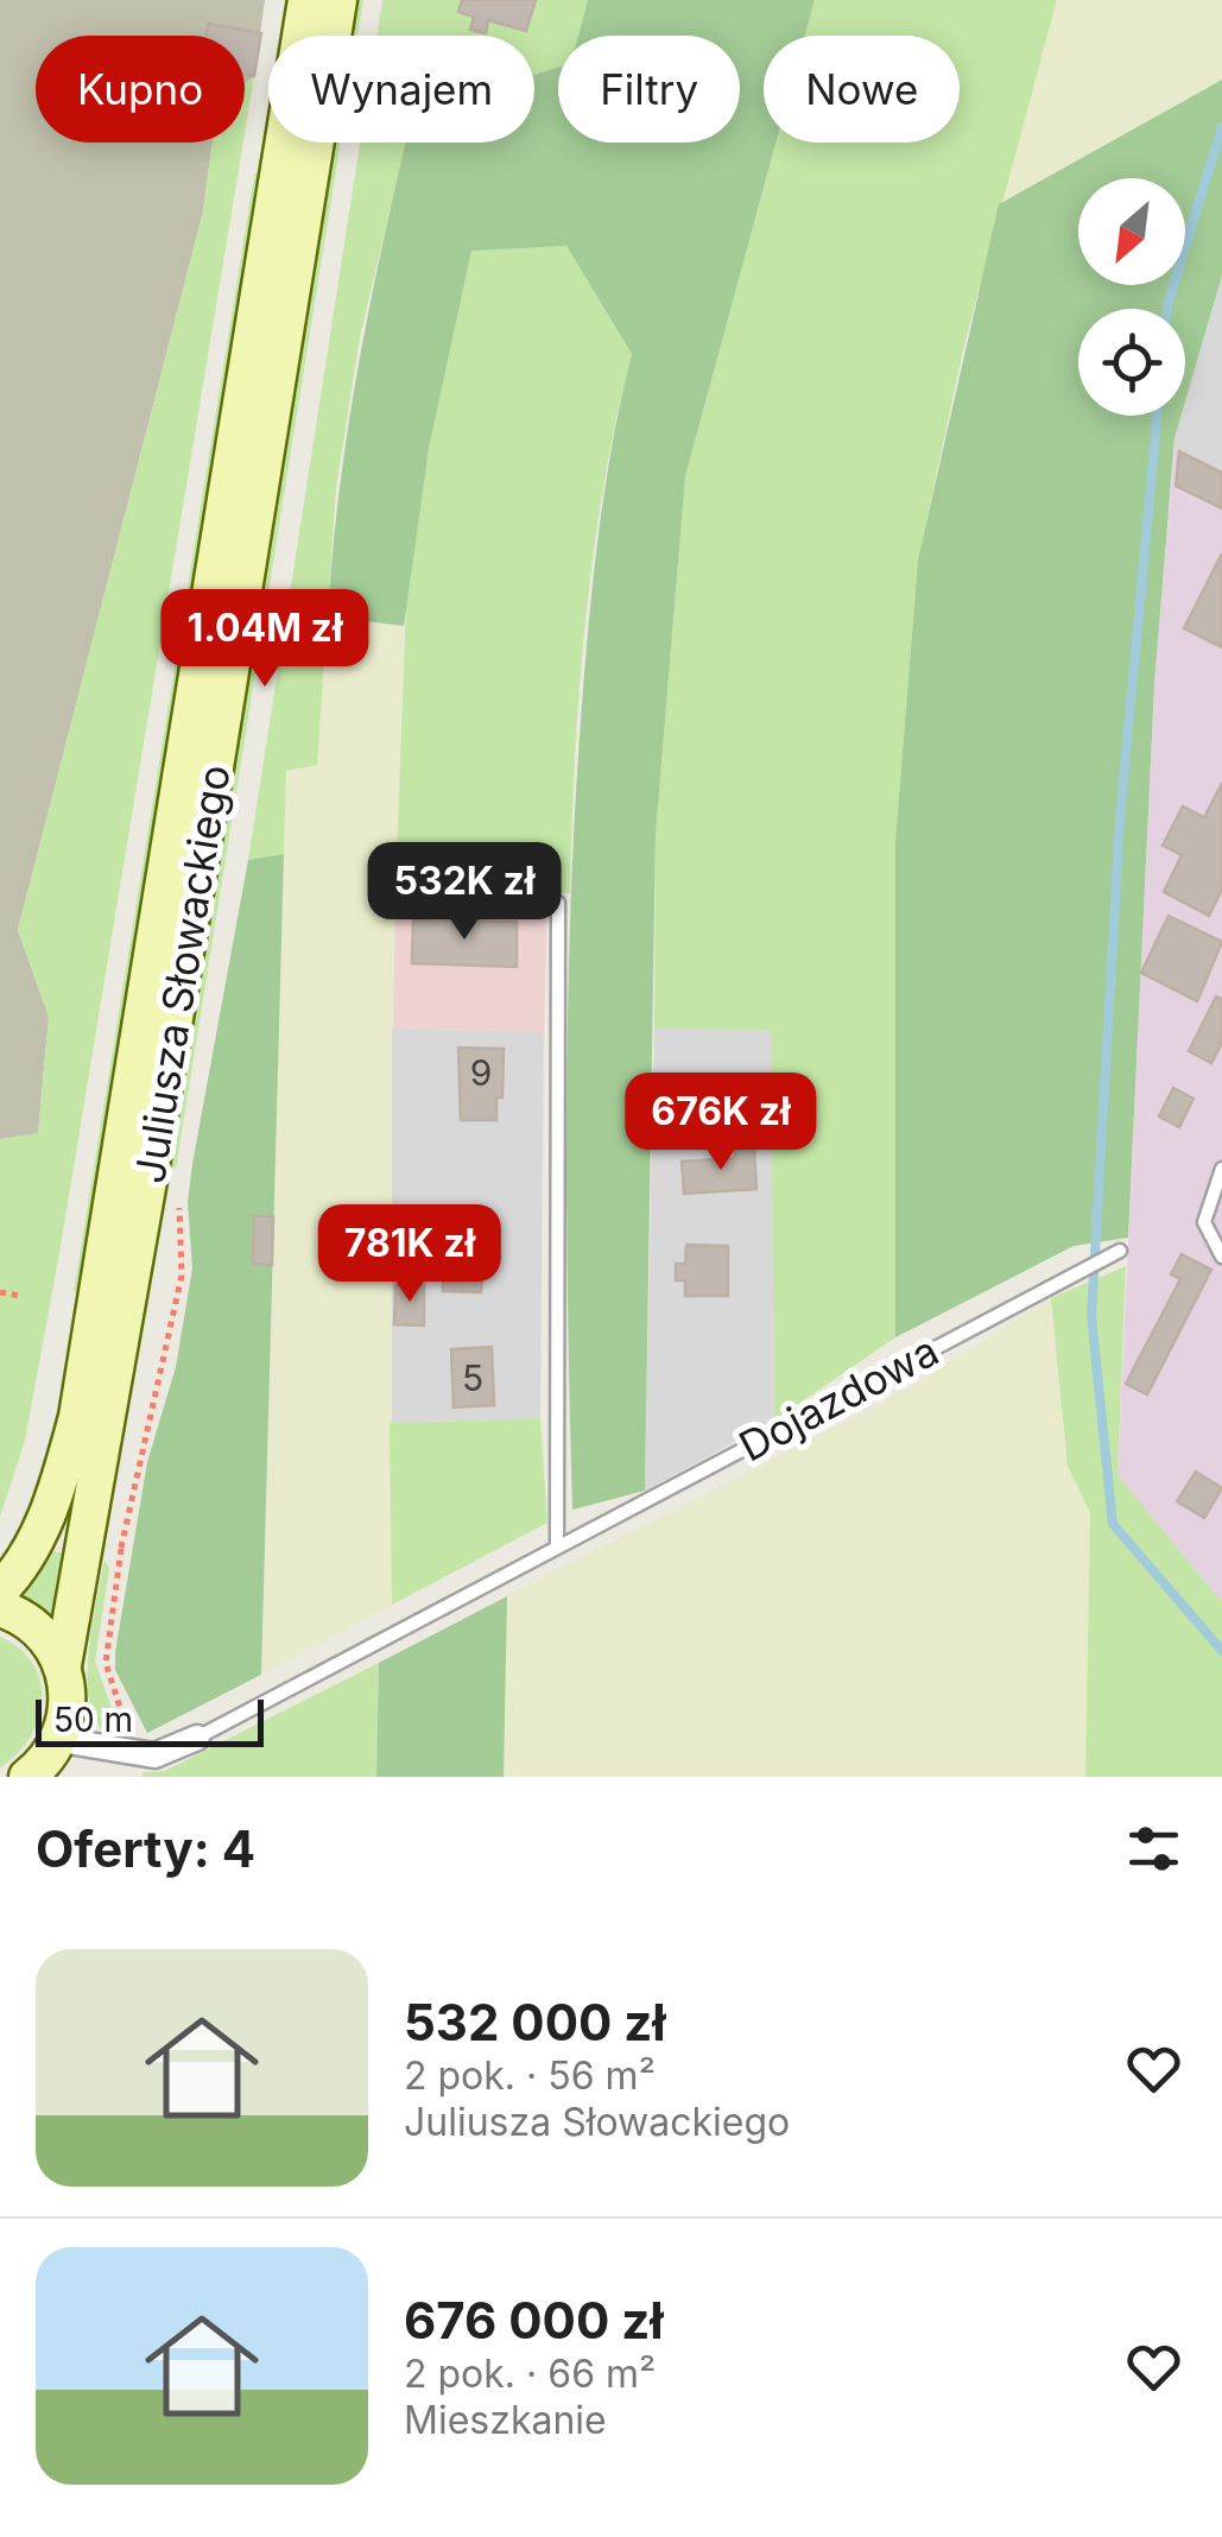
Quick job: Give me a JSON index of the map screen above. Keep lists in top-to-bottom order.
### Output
{
  "streets": {
    "main road": ["Juliusza Słowackiego"],
    "street": ["Dojazdowa"]
  },
  "crossings": [
    ["Juliusza Słowackiego", "Dojazdowa"]
  ],
  "house_numbers": ["9", "5"],
  "scale_bar": "50 m",
  "north": "bottom left",
  "page": {
    "chip": [
      "Kupno",
      "Wynajem",
      "Filtry",
      "Nowe"
    ],
    "price": [
      "1.04M zł",
      "532K zł",
      "676K zł",
      "781K zł"
    ],
    "scale": "50 m",
    "heading": "Oferty: 4",
    "list": [
      {
        "name": "532 000 zł",
        "note": "2 pok. · 56 m² · Juliusza Słowackiego"
      },
      {
        "name": "676 000 zł",
        "note": "2 pok. · 66 m² · Mieszkanie"
      }
    ]
  }
}
